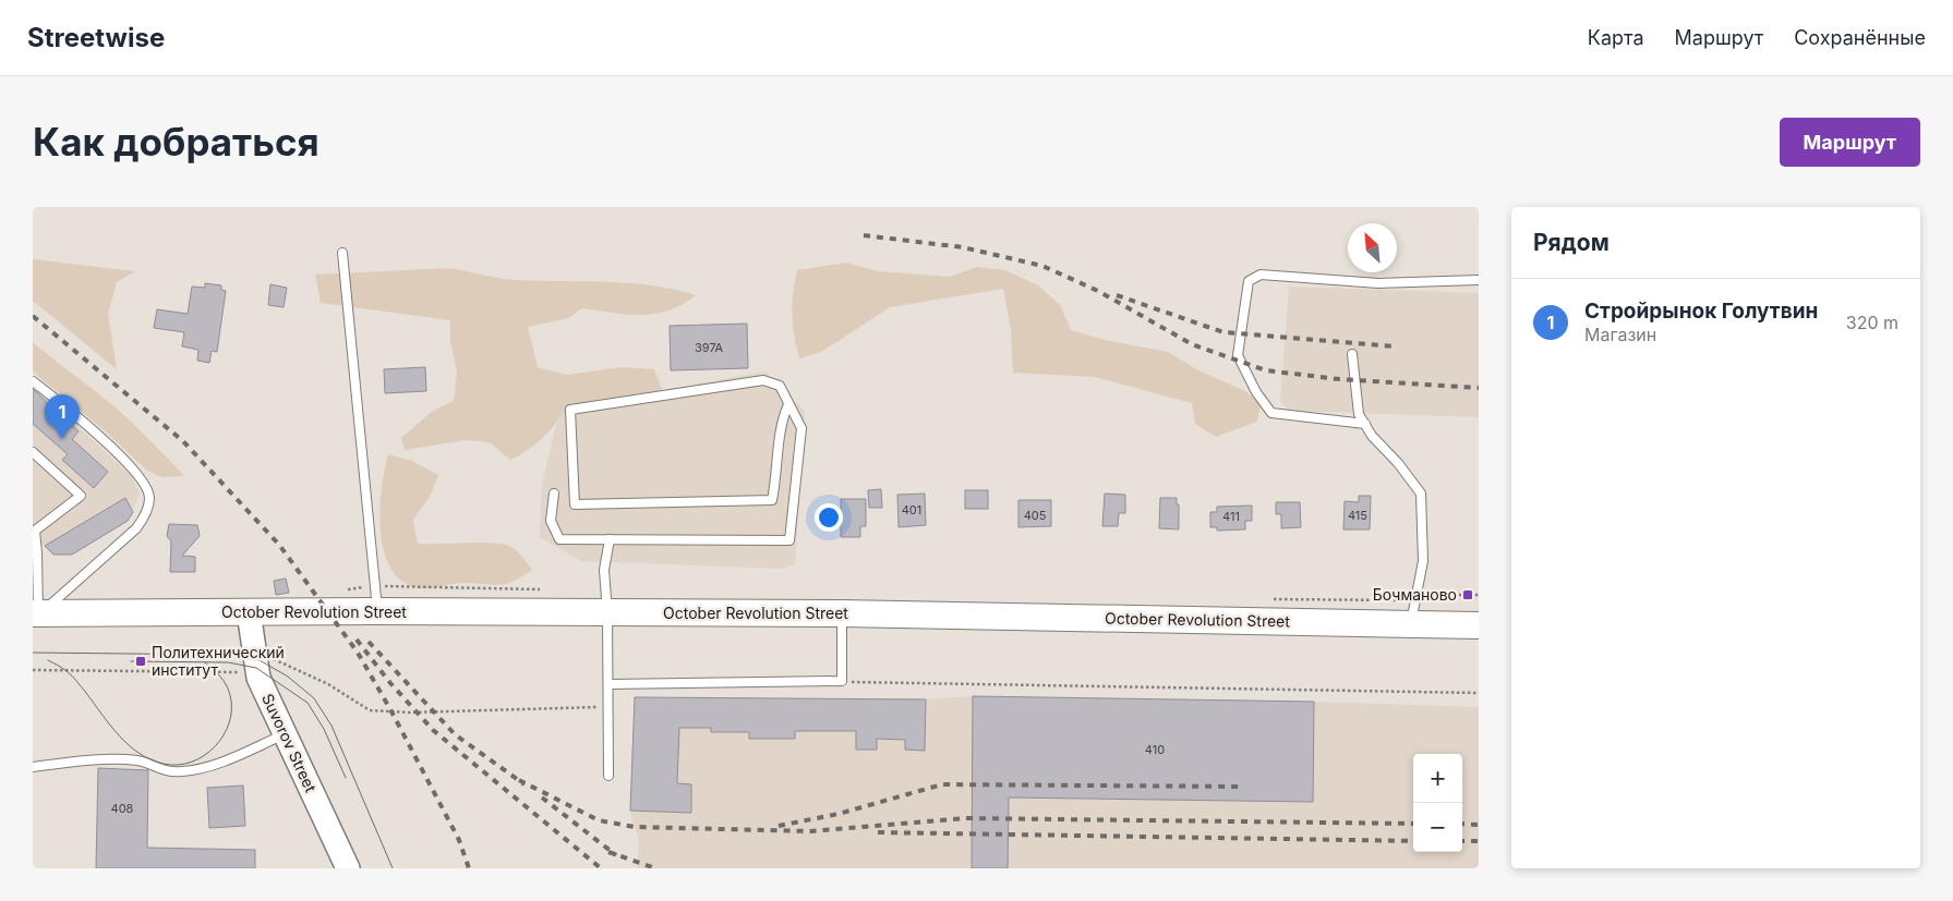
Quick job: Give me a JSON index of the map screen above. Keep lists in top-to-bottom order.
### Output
{
  "streets": {
    "main road": ["October Revolution Street"],
    "street": ["Suvorov Street"]
  },
  "crossings": [
    ["October Revolution Street", "Suvorov Street"]
  ],
  "places": {
    "transit": ["Бочманово", "Политехнический институт"]
  },
  "house_numbers": [
    "397А",
    "401",
    "405",
    "415",
    "411",
    "410",
    "408"
  ],
  "north": "top left",
  "page": {
    "header": "Streetwise",
    "nav": ["Карта", "Маршрут", "Сохранённые"],
    "buttons": "Маршрут",
    "title": "Как добраться",
    "heading": "Рядом",
    "list": [
      {
        "mark": "1",
        "name": "Стройрынок Голутвин",
        "note": "Магазин",
        "value": "320 m"
      }
    ],
    "pins": "1",
    "map_buttons": ["+", "−"]
  }
}
